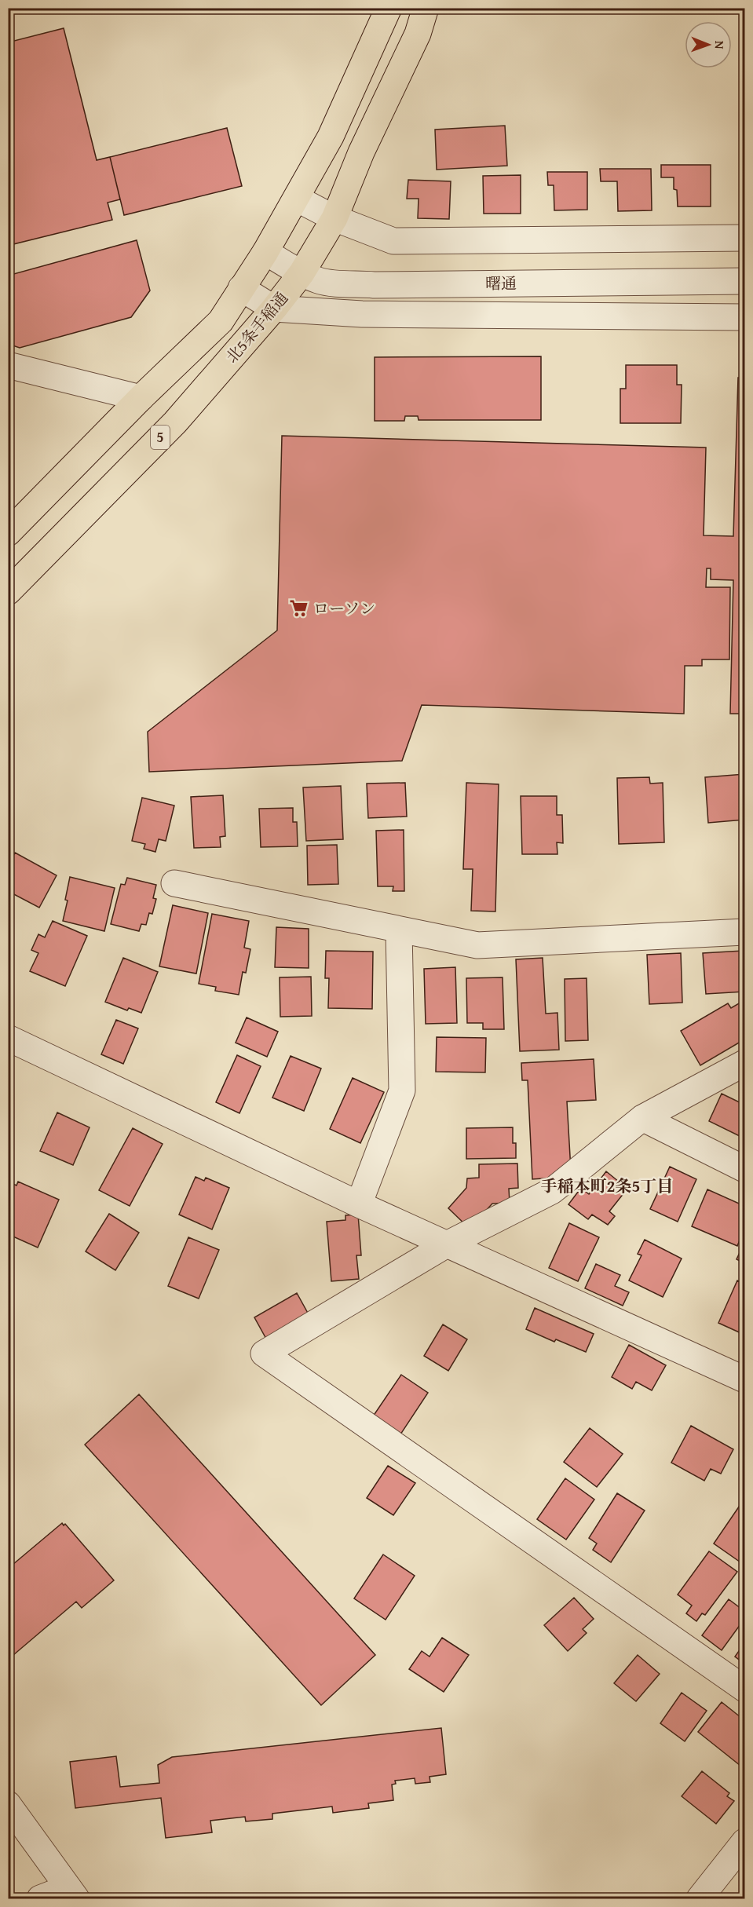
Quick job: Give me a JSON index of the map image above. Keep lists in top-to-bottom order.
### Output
{
  "streets": {
    "highway": ["北5条手稲通", "5"],
    "street": ["曙通"]
  },
  "crossings": [
    ["曙通", "北5条手稲通"]
  ],
  "districts": ["手稲本町2条5丁目"],
  "places": {
    "supermarket": ["ローソン"]
  },
  "north": "right"
}
